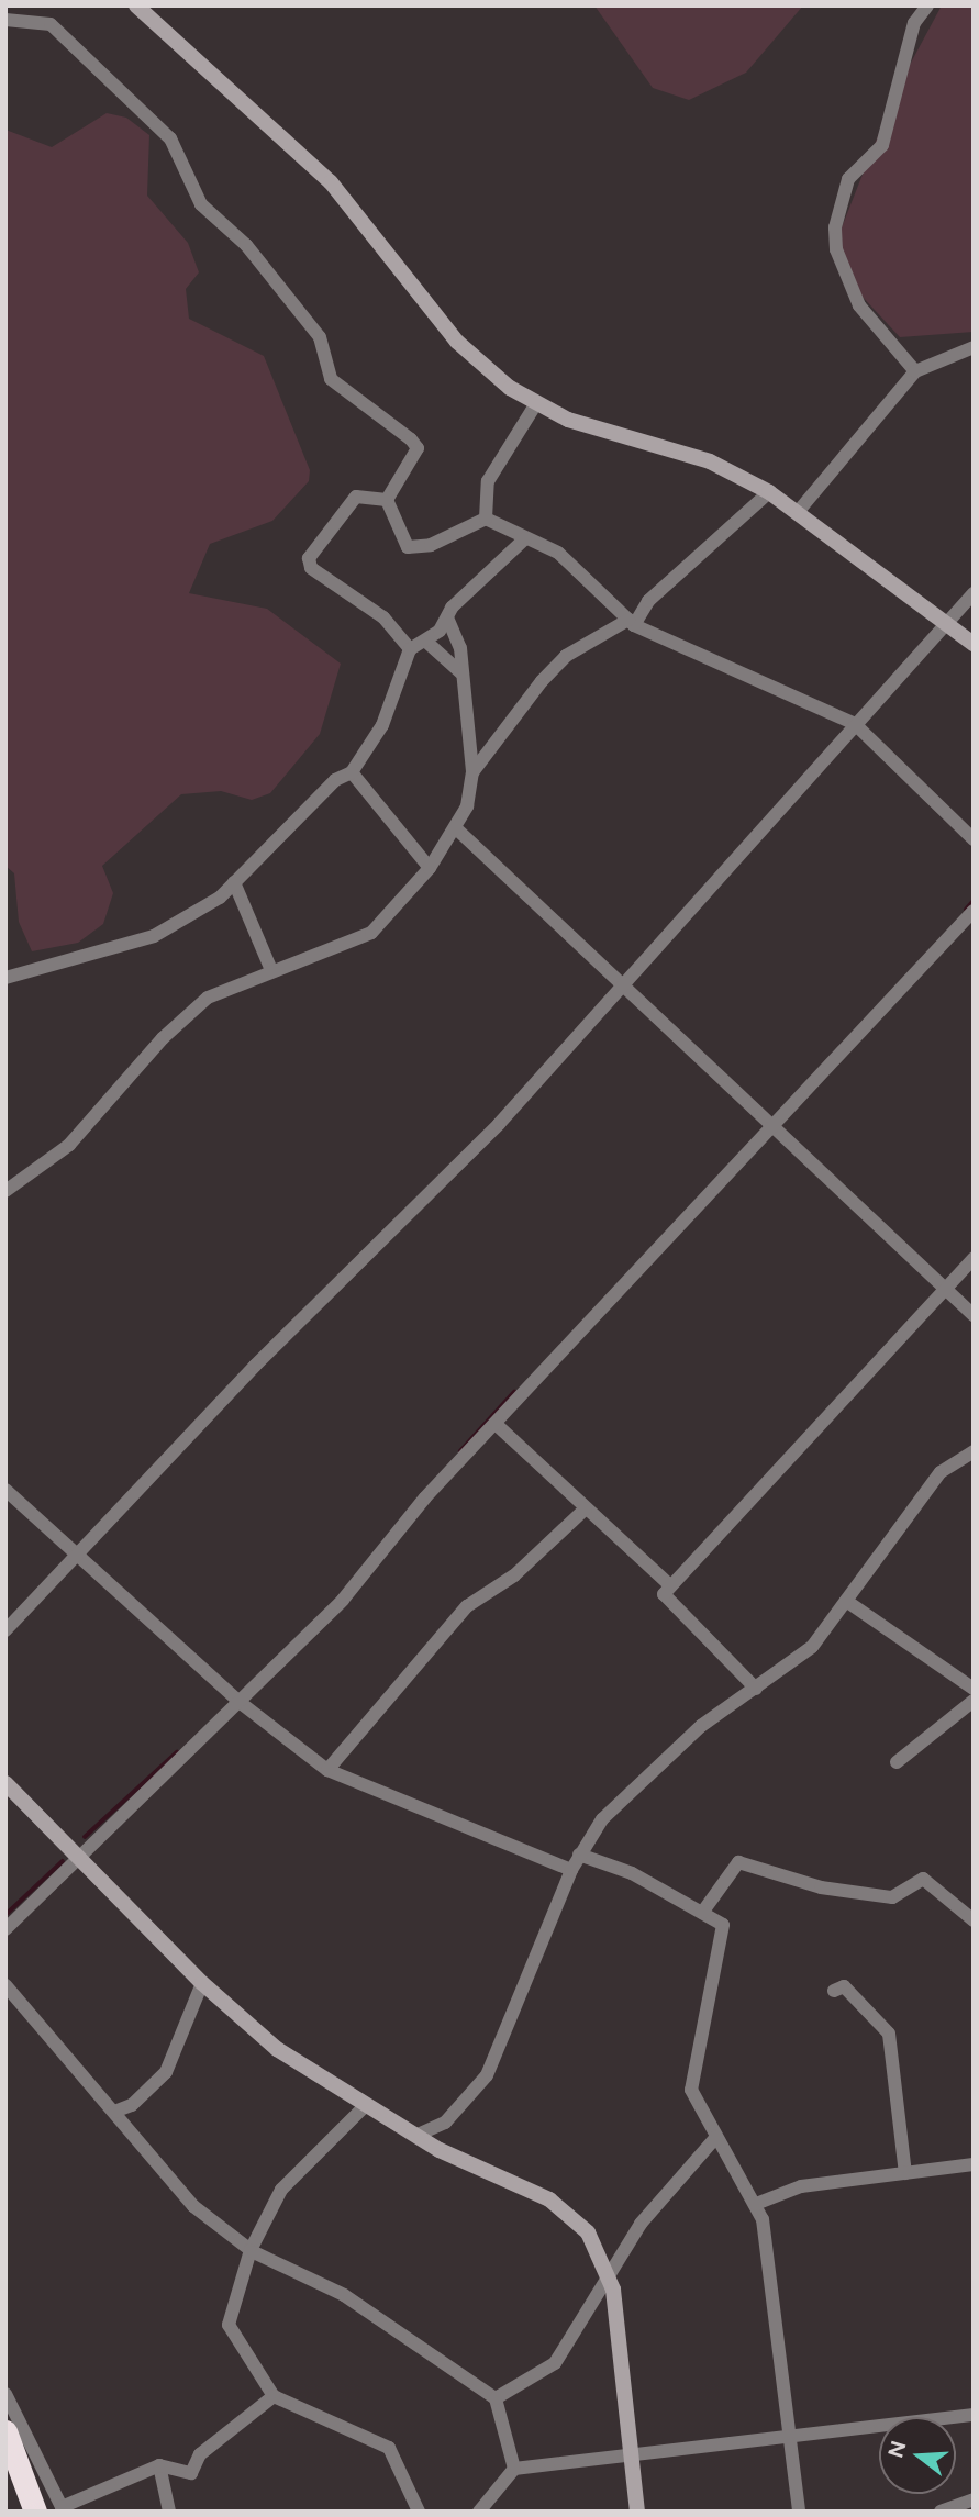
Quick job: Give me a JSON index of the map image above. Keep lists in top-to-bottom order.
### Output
{
  "north": "left"
}
